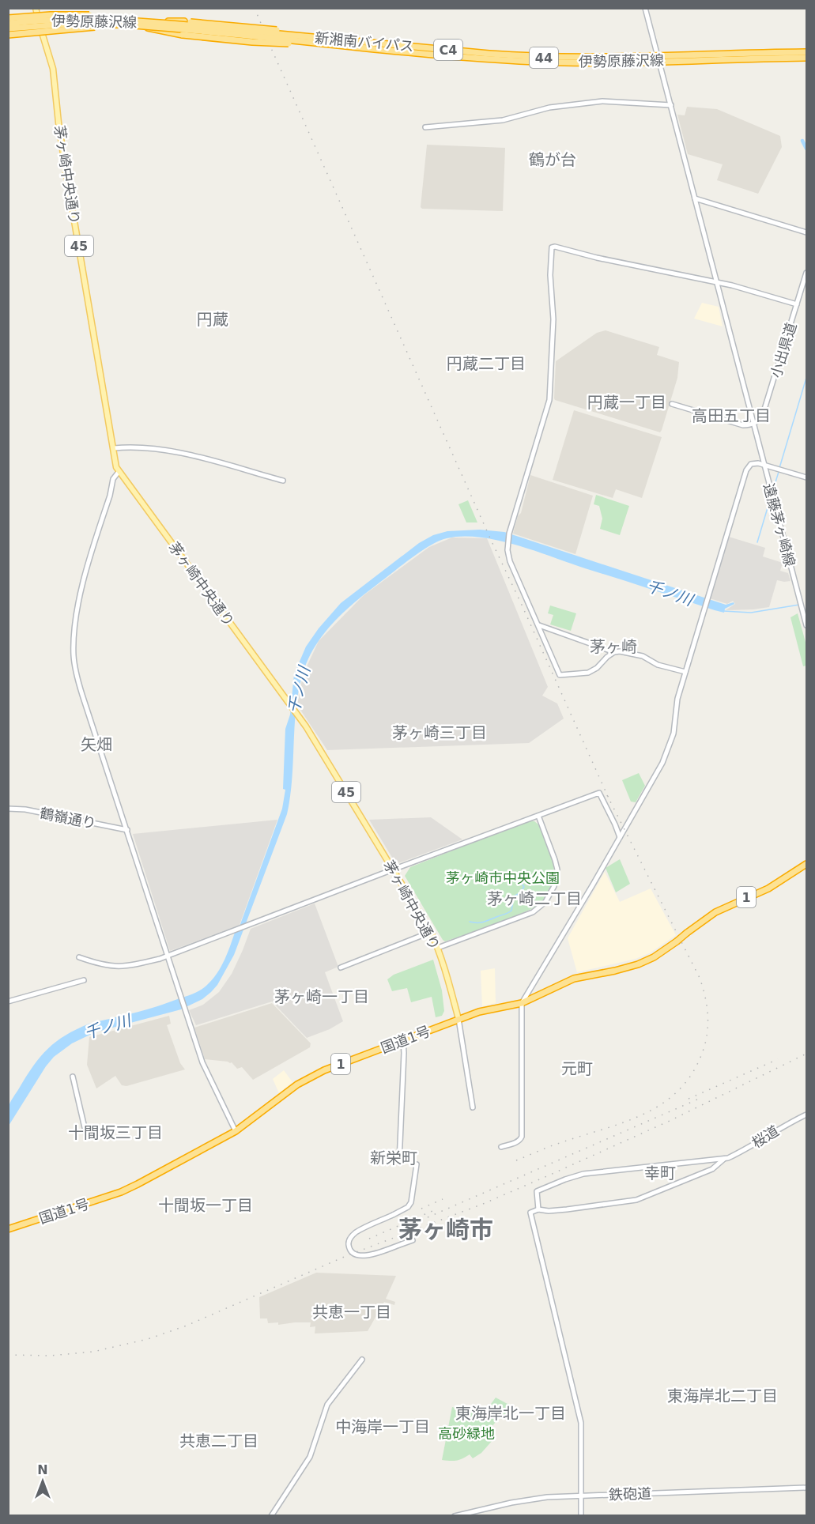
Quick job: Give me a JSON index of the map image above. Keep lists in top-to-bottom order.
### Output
{
  "streets": {
    "highway": [
      "新湘南バイパス",
      "C4",
      "1",
      "国道1号"
    ],
    "main road": [
      "伊勢原藤沢線",
      "44",
      "茅ヶ崎中央通り",
      "45"
    ],
    "street": [
      "小出県道",
      "遠藤茅ヶ崎線",
      "鶴嶺通り",
      "桜道",
      "鉄砲道"
    ]
  },
  "crossings": [
    ["伊勢原藤沢線", "新湘南バイパス"],
    ["伊勢原藤沢線", "C4"],
    ["伊勢原藤沢線", "茅ヶ崎中央通り"],
    ["伊勢原藤沢線", "45"],
    ["伊勢原藤沢線", "遠藤茅ヶ崎線"],
    ["新湘南バイパス", "C4"],
    ["茅ヶ崎中央通り", "45"],
    ["茅ヶ崎中央通り", "国道1号"],
    ["小出県道", "遠藤茅ヶ崎線"]
  ],
  "districts": [
    "鶴が台",
    "円蔵",
    "円蔵二丁目",
    "円蔵一丁目",
    "高田五丁目",
    "茅ヶ崎",
    "茅ヶ崎三丁目",
    "矢畑",
    "茅ヶ崎二丁目",
    "茅ヶ崎一丁目",
    "元町",
    "十間坂三丁目",
    "新栄町",
    "幸町",
    "十間坂一丁目",
    "茅ヶ崎市",
    "共恵一丁目",
    "東海岸北二丁目",
    "東海岸北一丁目",
    "中海岸一丁目",
    "共恵二丁目"
  ],
  "water": ["千ノ川"],
  "parks": ["茅ヶ崎市中央公園", "高砂緑地"],
  "north": "top"
}
